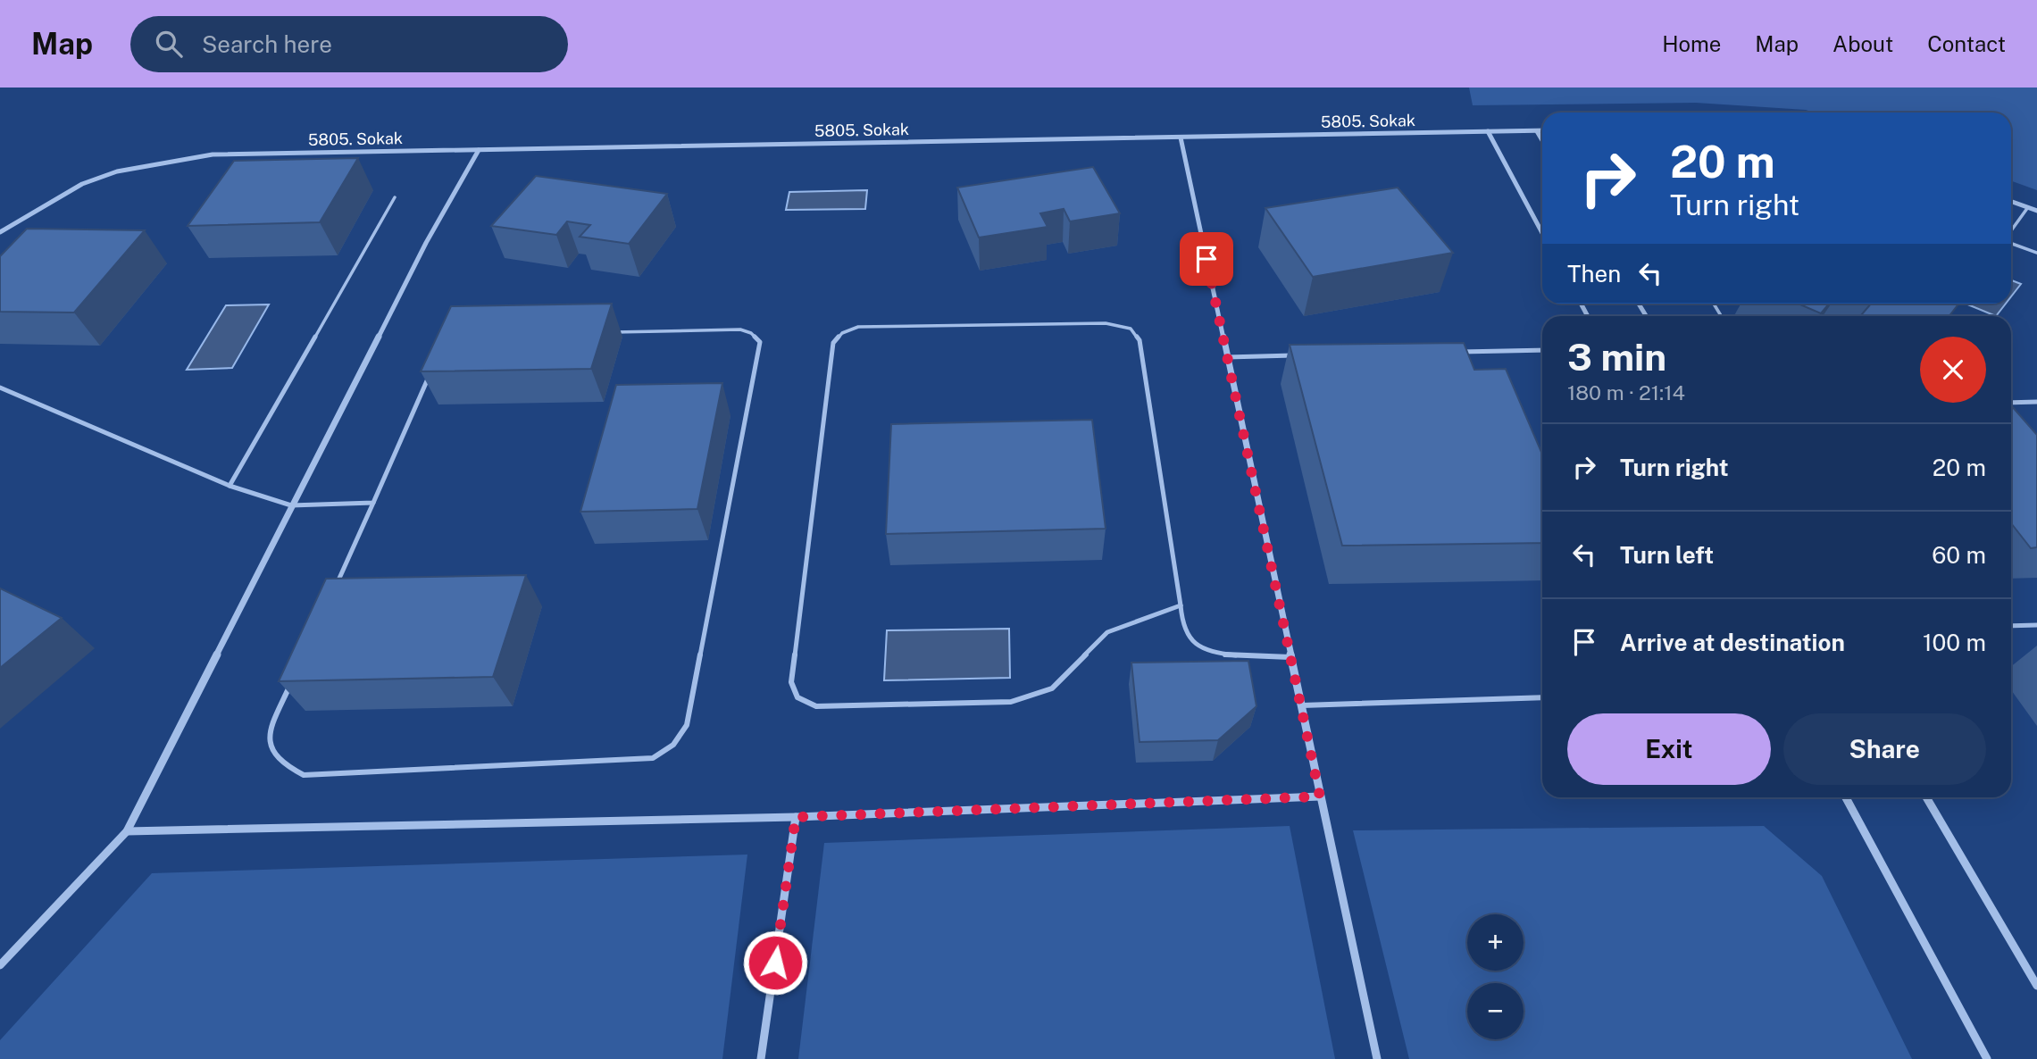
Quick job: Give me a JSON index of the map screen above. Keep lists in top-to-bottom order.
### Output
{
  "streets": {
    "street": ["5805. Sokak"]
  },
  "page": {
    "header": "Map",
    "search": "Search here",
    "nav": [
      "Home",
      "Map",
      "About",
      "Contact"
    ],
    "turn": ["20 m", "Turn right"],
    "then": "Then",
    "heading": ["3 min", "180 m · 21:14"],
    "list": [
      {
        "name": "Turn right",
        "value": "20 m"
      },
      {
        "name": "Turn left",
        "value": "60 m"
      },
      {
        "name": "Arrive at destination",
        "value": "100 m"
      }
    ],
    "buttons": ["Exit", "Share"],
    "map_buttons": ["+", "−"]
  }
}
